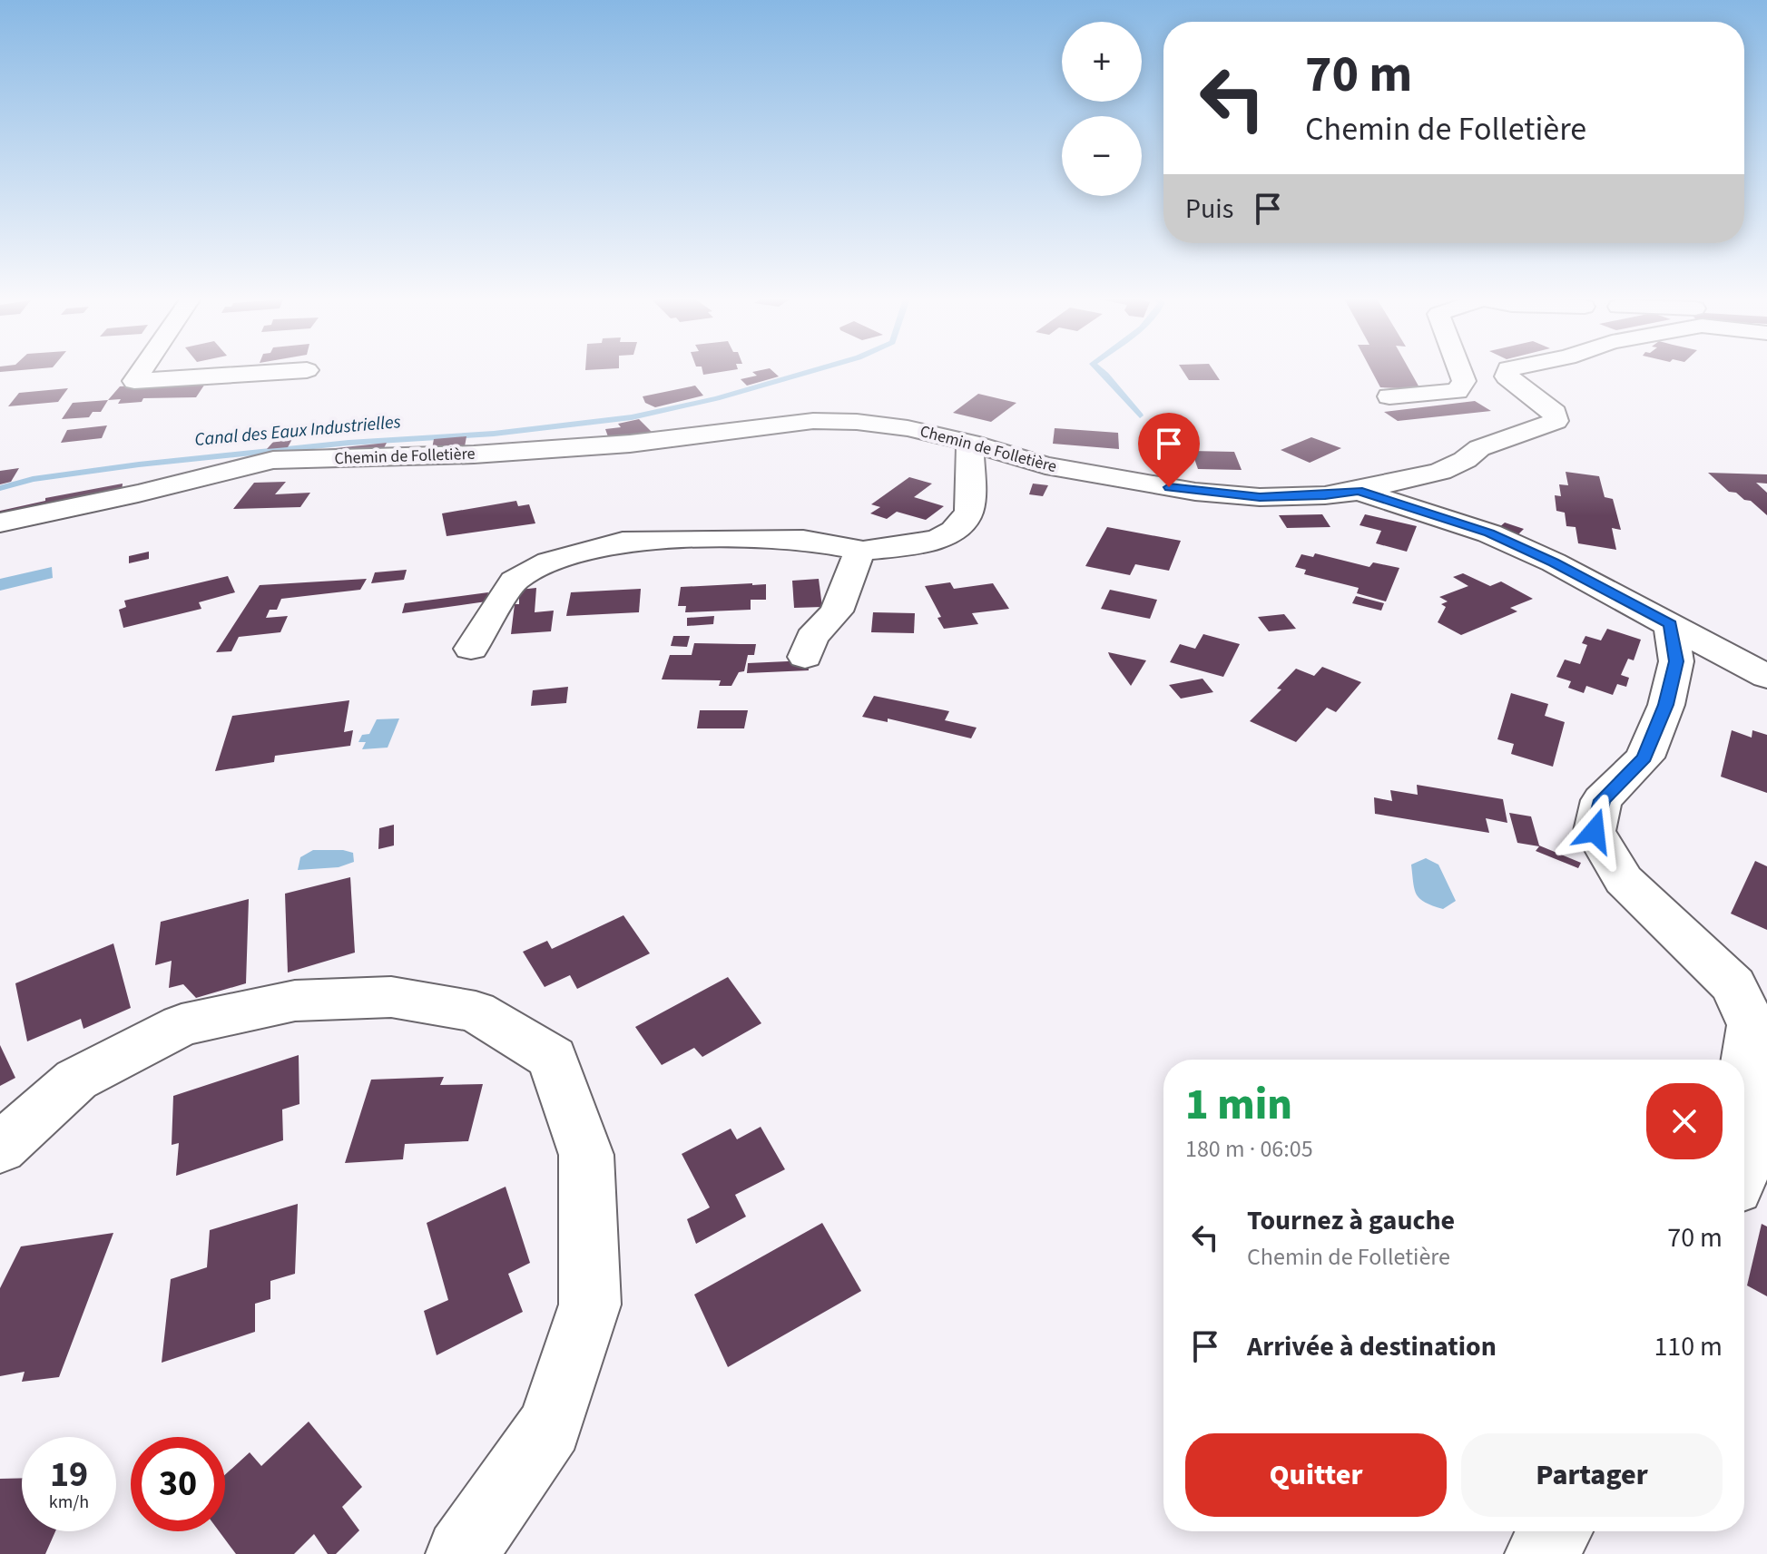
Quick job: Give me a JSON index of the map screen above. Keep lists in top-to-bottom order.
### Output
{
  "streets": {
    "street": ["Chemin de Folletière"]
  },
  "water": ["Canal des Eaux Industrielles"],
  "page": {
    "map_buttons": ["+", "−"],
    "turn": ["70 m", "Chemin de Folletière"],
    "then": "Puis",
    "heading": ["1 min", "180 m · 06:05"],
    "list": [
      {
        "name": "Tournez à gauche",
        "note": "Chemin de Folletière",
        "value": "70 m"
      },
      {
        "name": "Arrivée à destination",
        "value": "110 m"
      }
    ],
    "buttons": ["Quitter", "Partager"],
    "speed": "19 km/h",
    "limit": "30"
  }
}
